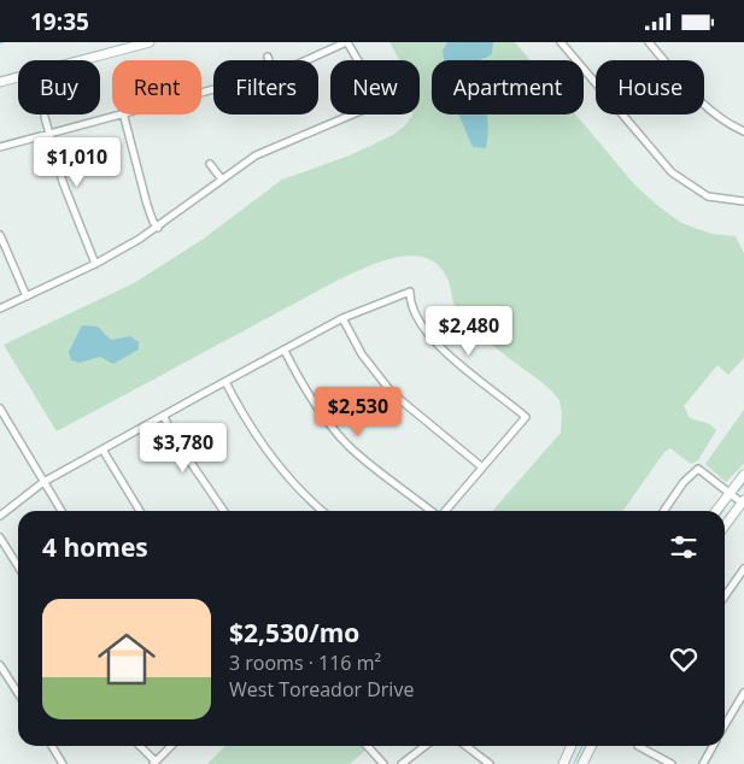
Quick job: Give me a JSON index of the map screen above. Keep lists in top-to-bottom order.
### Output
{
  "page": {
    "status": "19:35",
    "chip": [
      "Buy",
      "Rent",
      "Filters",
      "New",
      "Apartment",
      "House"
    ],
    "price": [
      "$1,010",
      "$2,480",
      "$2,530",
      "$3,780"
    ],
    "heading": "4 homes",
    "list": [
      {
        "name": "$2,530/mo",
        "note": "3 rooms · 116 m² · West Toreador Drive"
      }
    ]
  }
}
